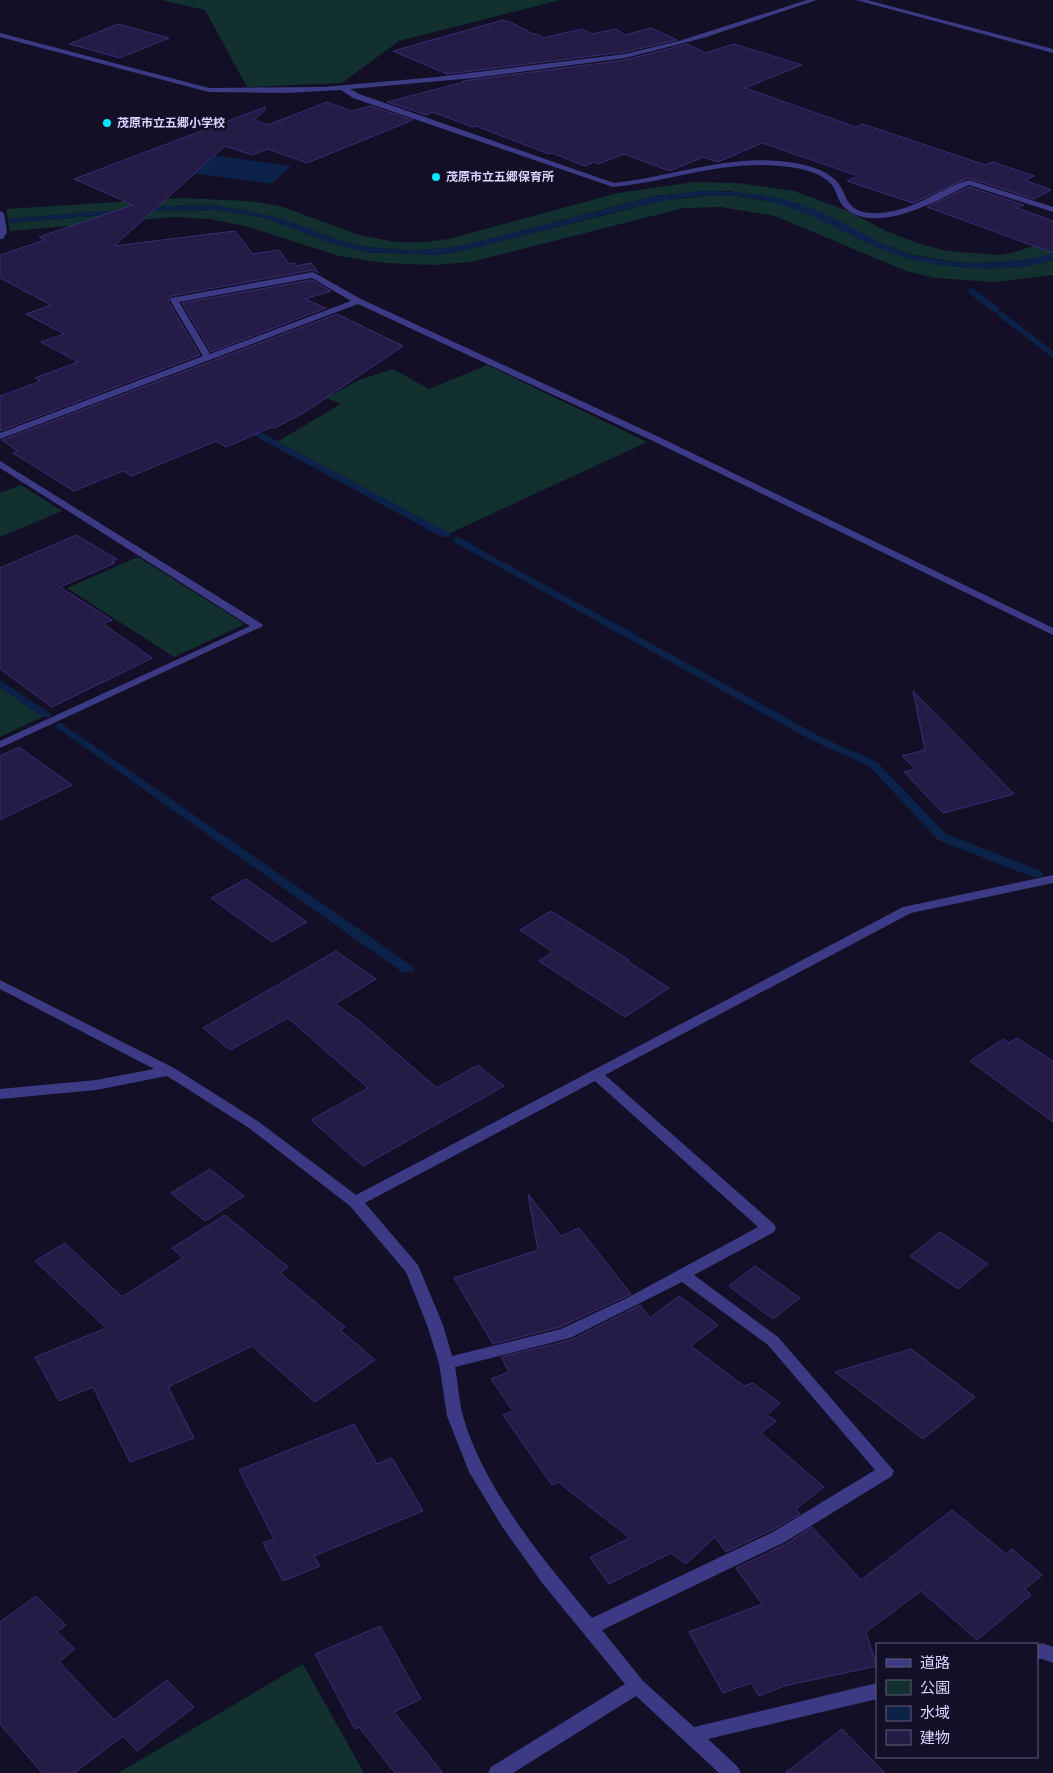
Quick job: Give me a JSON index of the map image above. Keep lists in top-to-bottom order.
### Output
{
  "places": ["茂原市立五郷小学校", "茂原市立五郷保育所"],
  "legend": [
    "道路",
    "公園",
    "水域",
    "建物"
  ]
}
